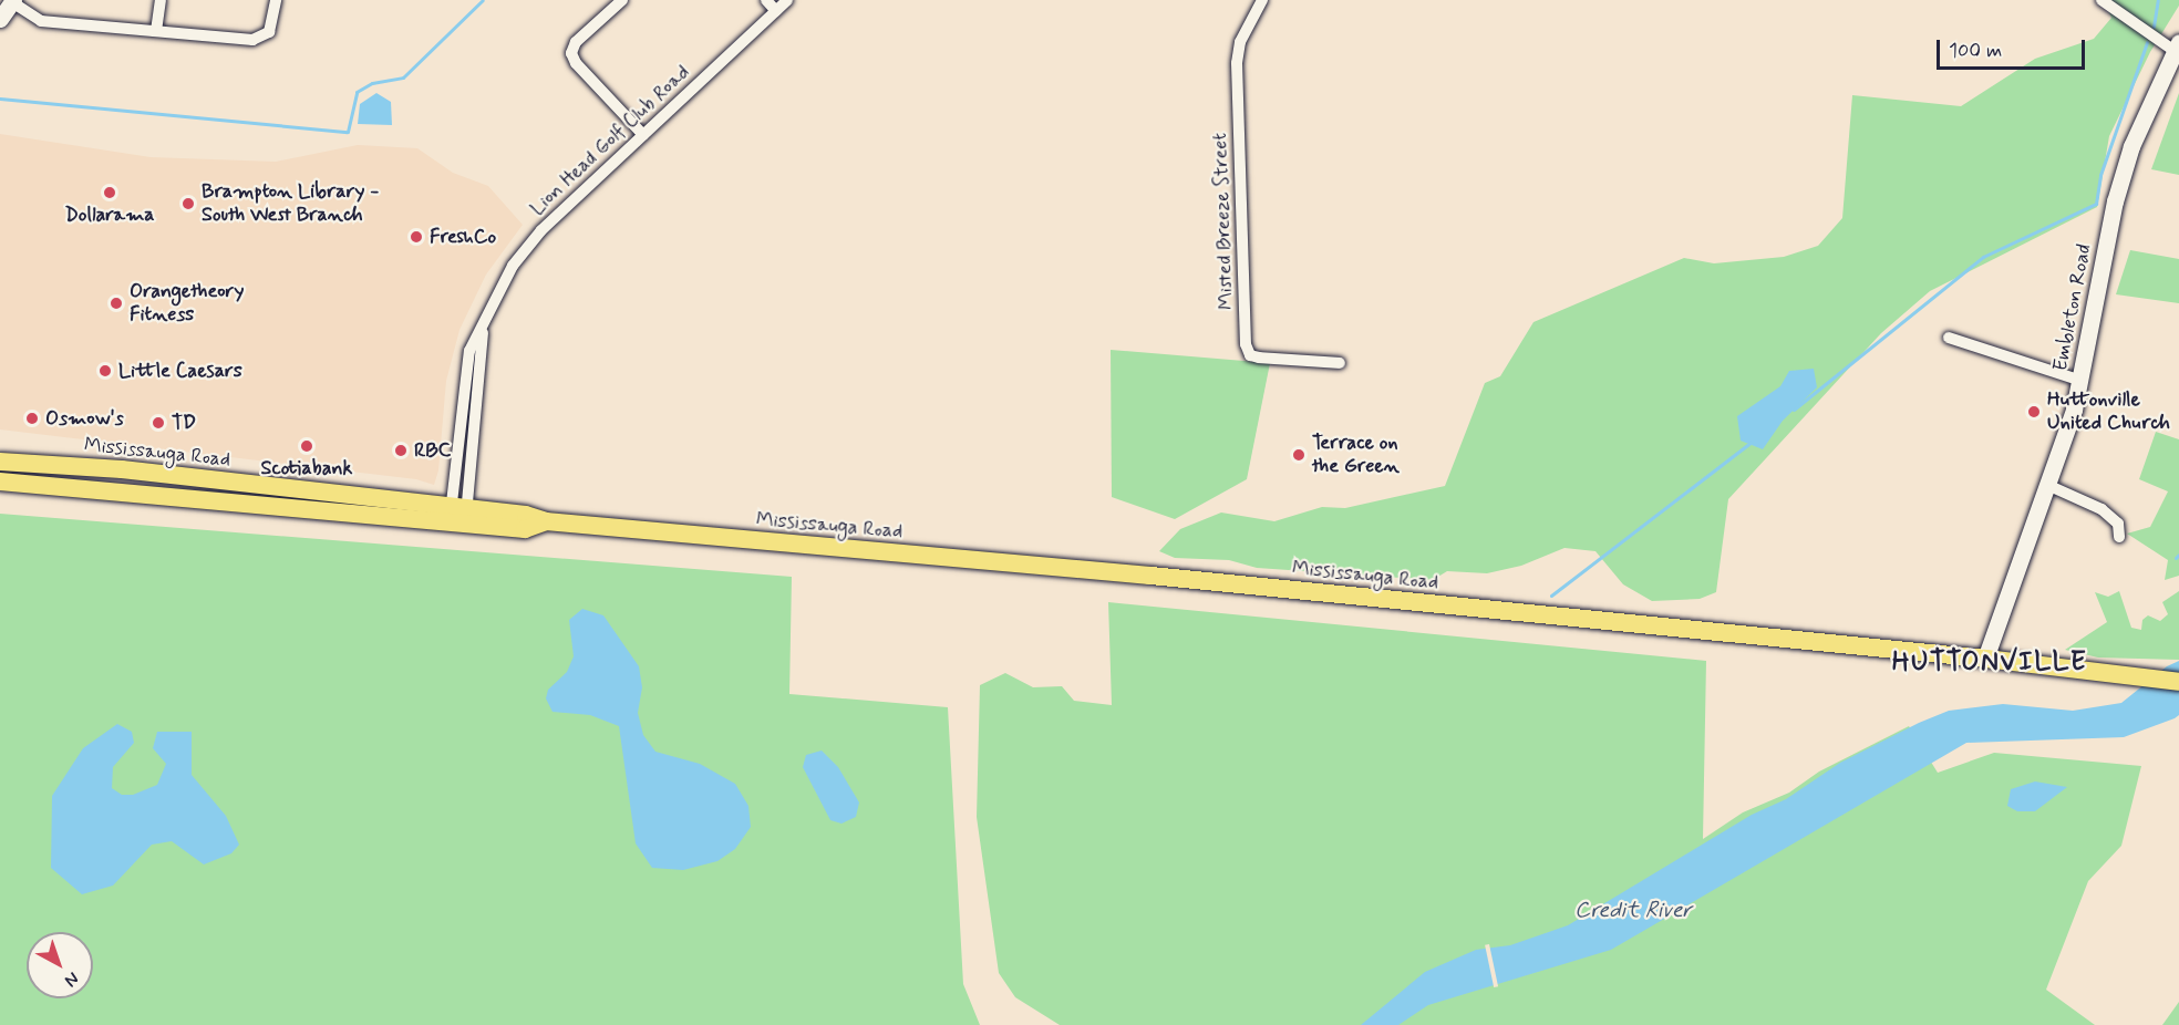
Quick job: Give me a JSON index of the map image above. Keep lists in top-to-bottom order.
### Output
{
  "streets": {
    "main road": ["Mississauga Road"],
    "street": ["Lion Head Golf Club Road", "Misted Breeze Street", "Embleton Road"]
  },
  "crossings": [
    ["Lion Head Golf Club Road", "Mississauga Road"],
    ["Embleton Road", "Mississauga Road"]
  ],
  "districts": ["HUTTONVILLE"],
  "water": ["Credit River"],
  "places": [
    "Dollarama",
    "Brampton Library - South West Branch",
    "FreshCo",
    "Orangetheory Fitness",
    "Little Caesars",
    "Huttonville United Church",
    "Osmow's",
    "TD",
    "Scotiabank",
    "RBC",
    "Terrace on the Green"
  ],
  "scale_bar": "100 m",
  "north": "bottom right"
}
